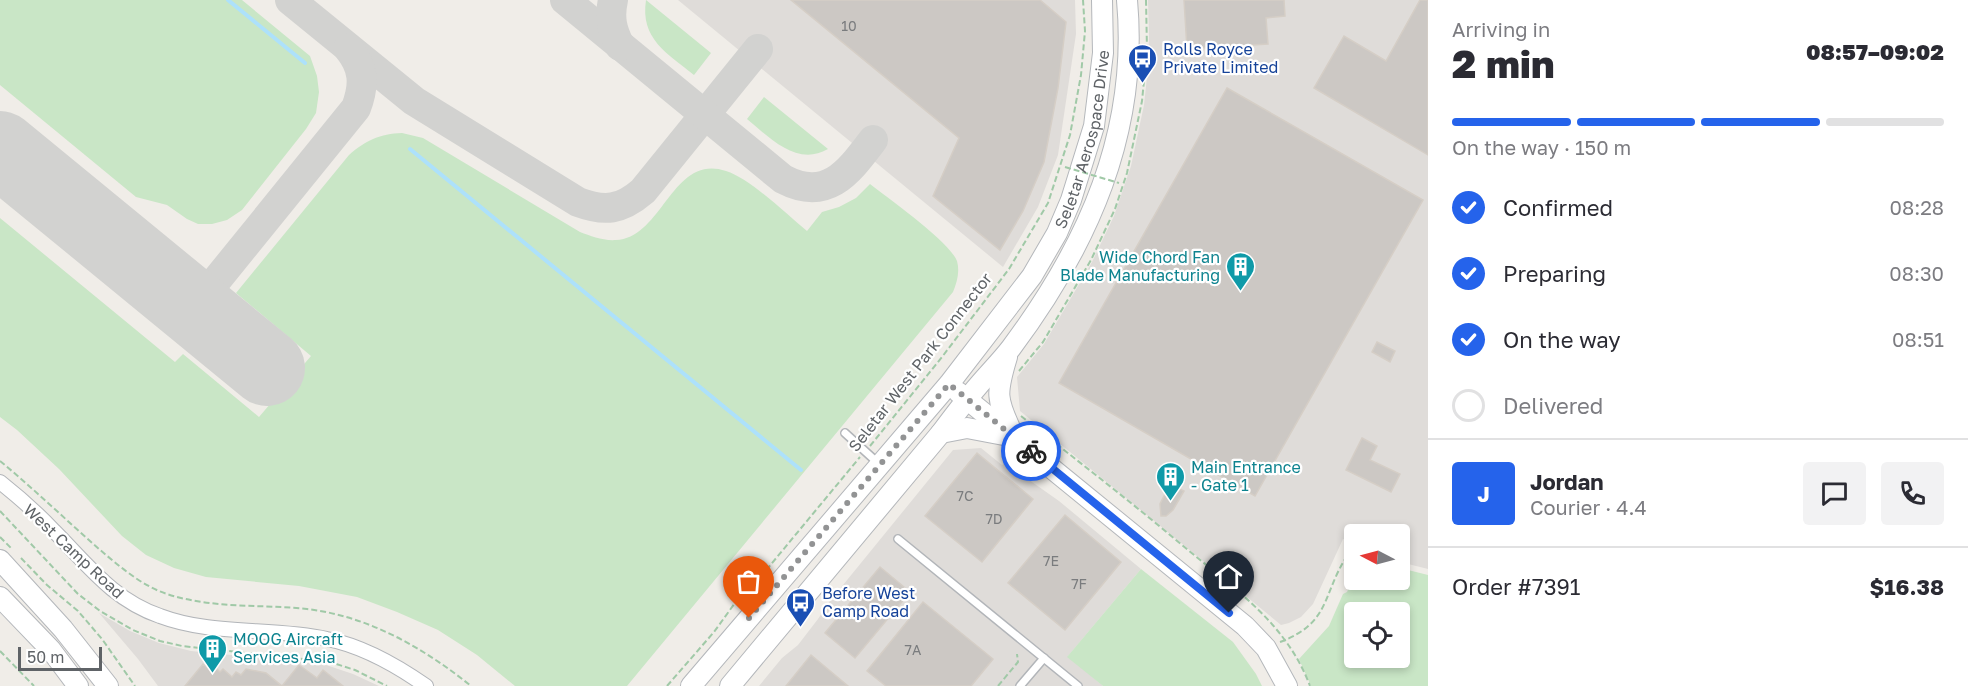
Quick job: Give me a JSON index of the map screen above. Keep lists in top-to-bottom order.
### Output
{
  "streets": {
    "street": ["Seletar Aerospace Drive", "West Camp Road"],
    "path": ["Seletar West Park Connector"]
  },
  "crossings": [
    ["Seletar Aerospace Drive", "Seletar West Park Connector"]
  ],
  "places": {
    "bus stop": ["Rolls Royce Private Limited", "Before West Camp Road"],
    "building": ["Wide Chord Fan Blade Manufacturing", "Main Entrance - Gate 1", "MOOG Aircraft Services Asia"]
  },
  "house_numbers": [
    "10",
    "7C",
    "7D",
    "7E",
    "7F",
    "7A"
  ],
  "scale_bar": "50 m",
  "north": "left",
  "page": {
    "heading": ["2 min", "Arriving in", "08:57–09:02"],
    "panel": [
      "Jordan",
      "Courier · 4.4",
      "Order #7391",
      "$16.38"
    ],
    "bar": "On the way · 150 m",
    "list": [
      ["Confirmed", "08:28"],
      ["Preparing", "08:30"],
      ["On the way", "08:51"],
      "Delivered"
    ],
    "round": "J",
    "scale": "50 m"
  }
}
